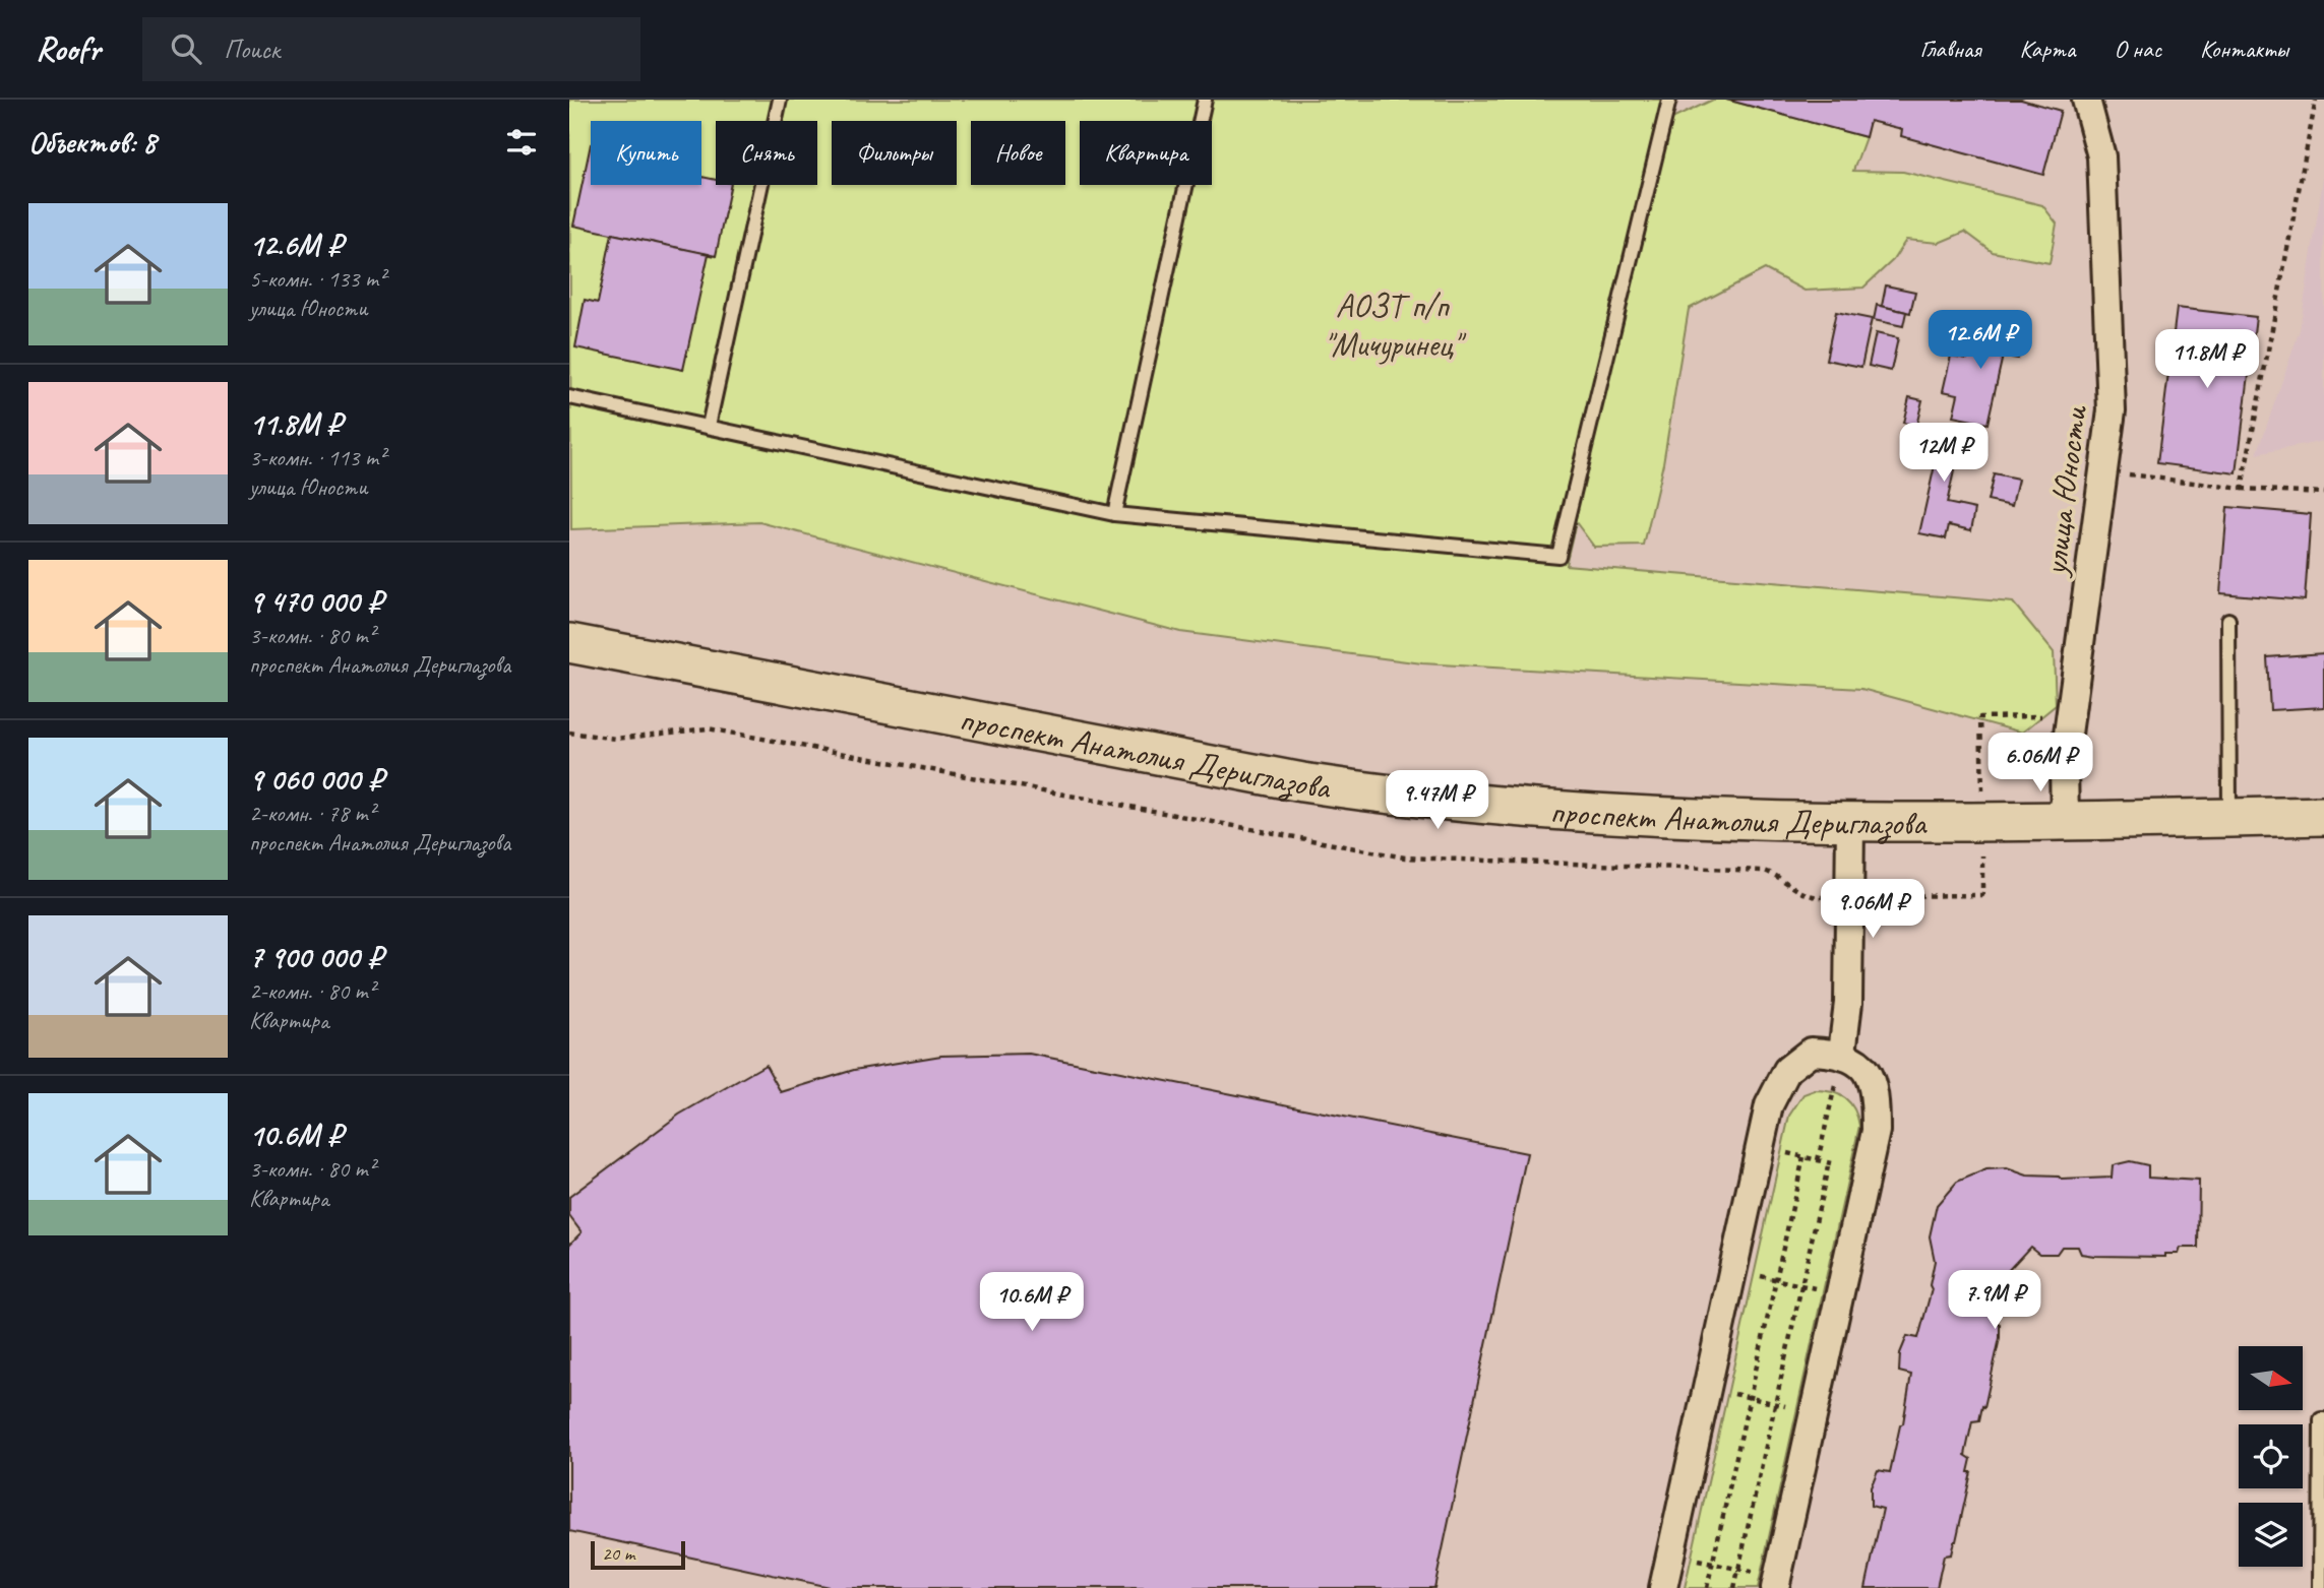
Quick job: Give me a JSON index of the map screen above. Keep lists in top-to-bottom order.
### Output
{
  "streets": {
    "main road": ["проспект Анатолия Дериглазова"],
    "street": ["улица Юности"]
  },
  "crossings": [
    ["улица Юности", "проспект Анатолия Дериглазова"]
  ],
  "parks": ["АОЗТ п/п \"Мичуринец\""],
  "scale_bar": "20 m",
  "north": "right",
  "page": {
    "header": "Roofr",
    "search": "Поиск",
    "nav": [
      "Главная",
      "Карта",
      "О нас",
      "Контакты"
    ],
    "heading": "Объектов: 8",
    "chip": [
      "Купить",
      "Снять",
      "Фильтры",
      "Новое",
      "Квартира"
    ],
    "list": [
      {
        "name": "12.6M ₽",
        "note": "5-комн. · 133 m² · улица Юности"
      },
      {
        "name": "11.8M ₽",
        "note": "3-комн. · 113 m² · улица Юности"
      },
      {
        "name": "9 470 000 ₽",
        "note": "3-комн. · 80 m² · проспект Анатолия Дериглазова"
      },
      {
        "name": "9 060 000 ₽",
        "note": "2-комн. · 78 m² · проспект Анатолия Дериглазова"
      },
      {
        "name": "7 900 000 ₽",
        "note": "2-комн. · 80 m² · Квартира"
      },
      {
        "name": "10.6M ₽",
        "note": "3-комн. · 80 m² · Квартира"
      }
    ],
    "price": [
      "12.6M ₽",
      "11.8M ₽",
      "12M ₽",
      "6.06M ₽",
      "9.47M ₽",
      "9.06M ₽",
      "7.9M ₽",
      "10.6M ₽"
    ],
    "scale": "20 m"
  }
}
